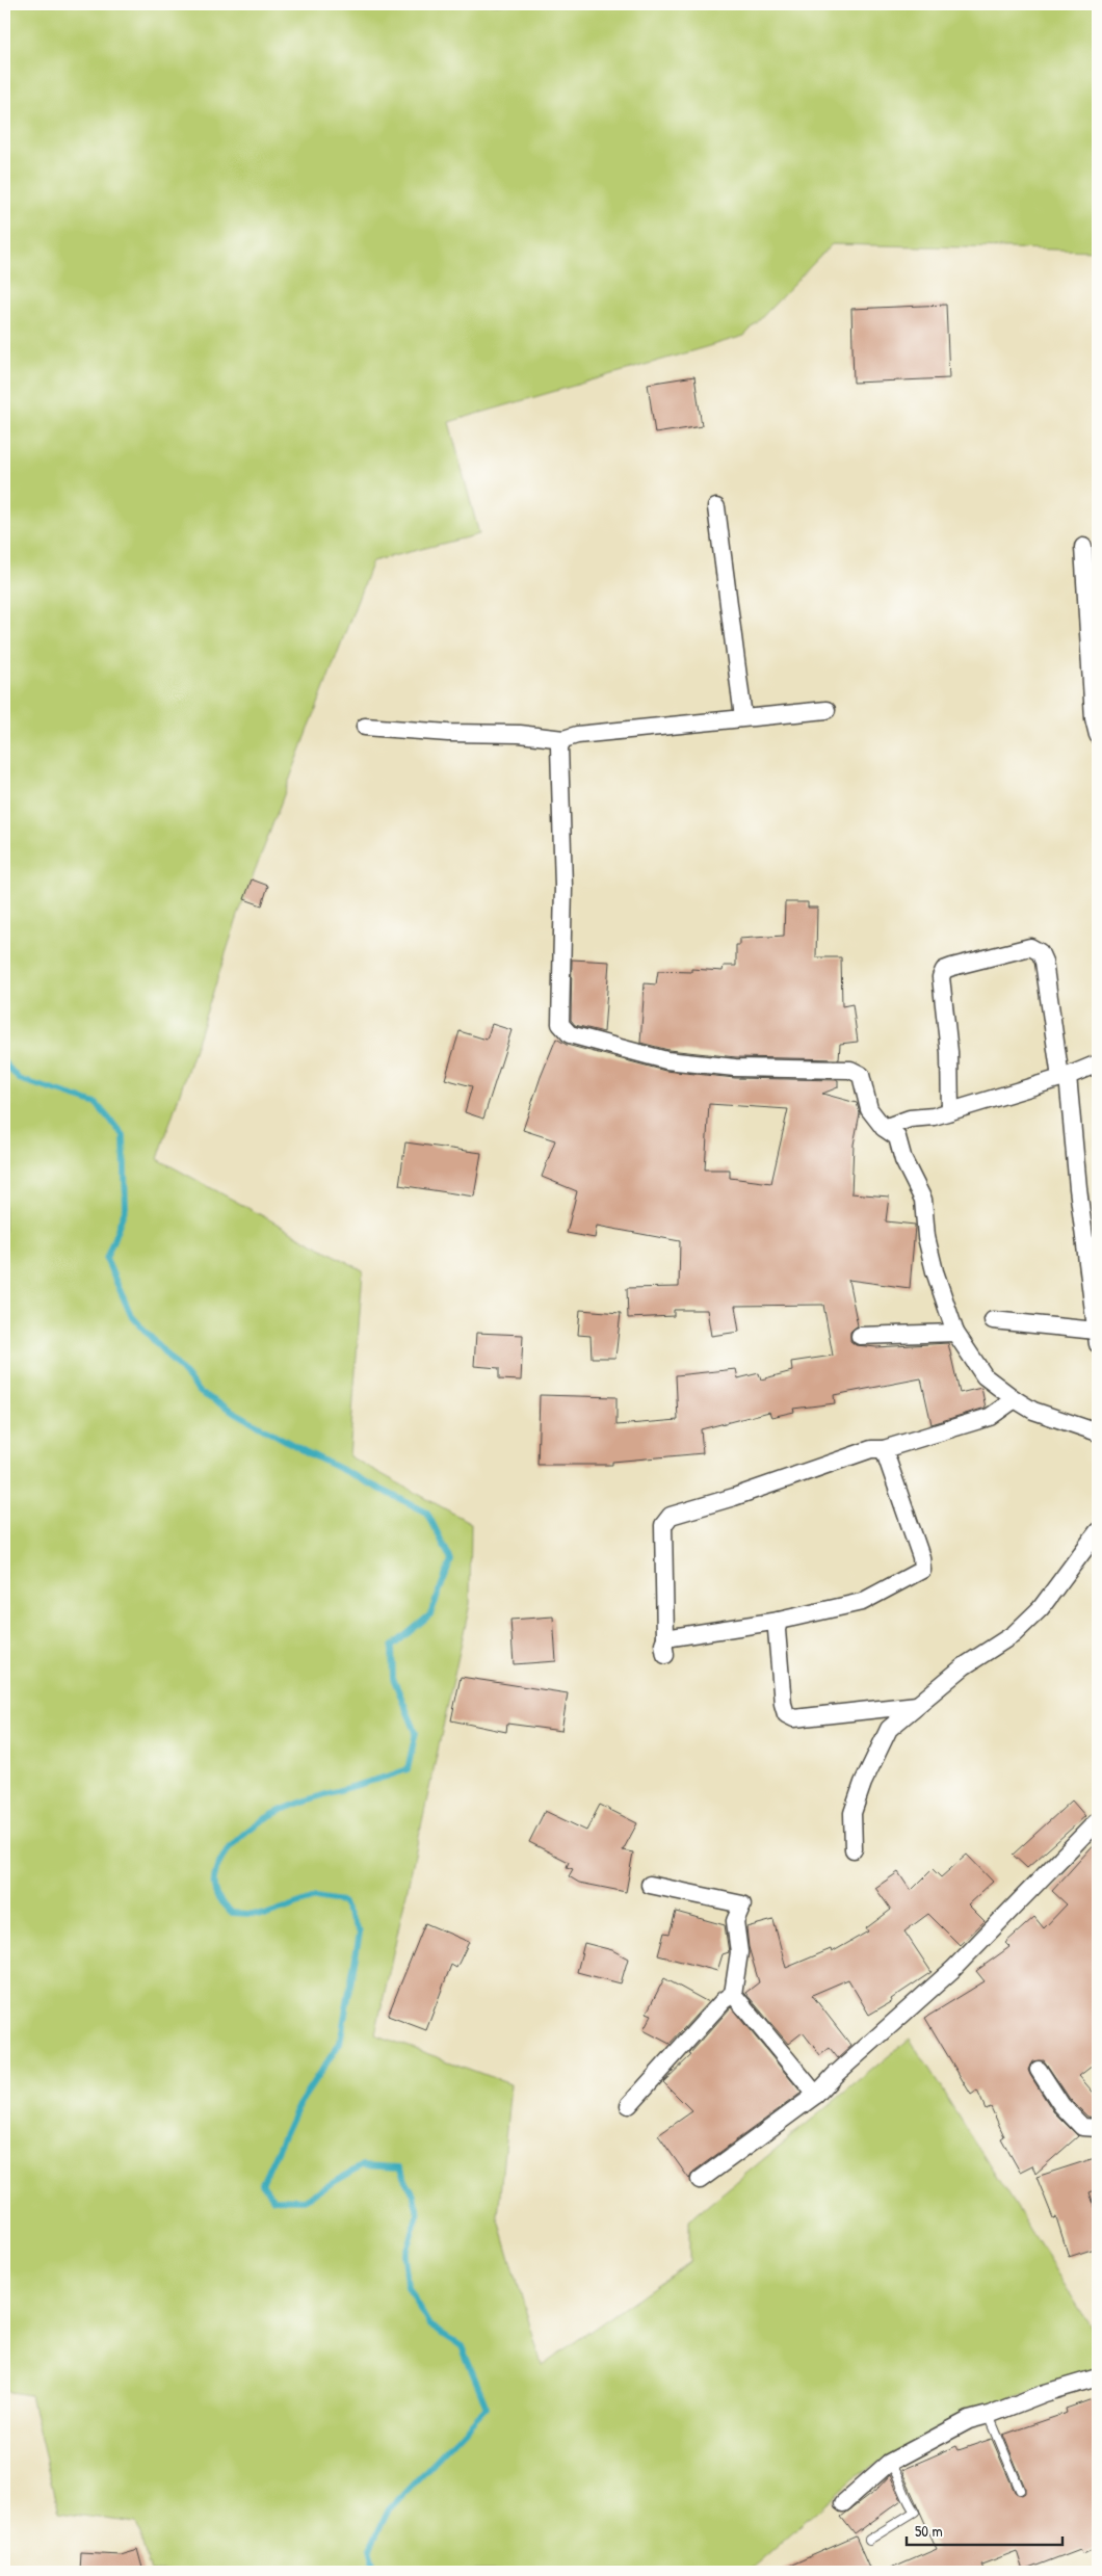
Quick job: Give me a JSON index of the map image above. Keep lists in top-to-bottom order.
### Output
{
  "scale_bar": "50 m"
}
